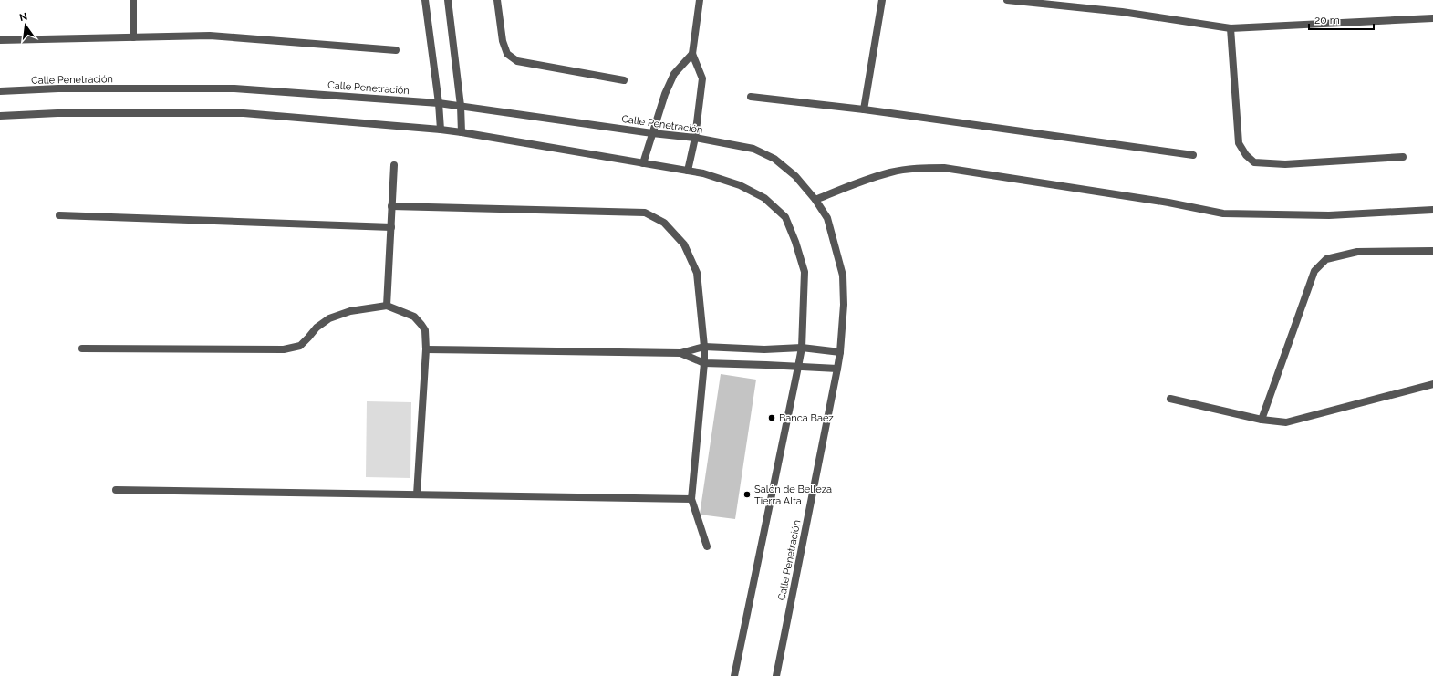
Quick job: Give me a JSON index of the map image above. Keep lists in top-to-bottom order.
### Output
{
  "streets": {
    "street": ["Calle Penetración"]
  },
  "places": ["Banca Baez", "Salón de Belleza Tierra Alta"],
  "scale_bar": "20 m",
  "north": "top"
}
